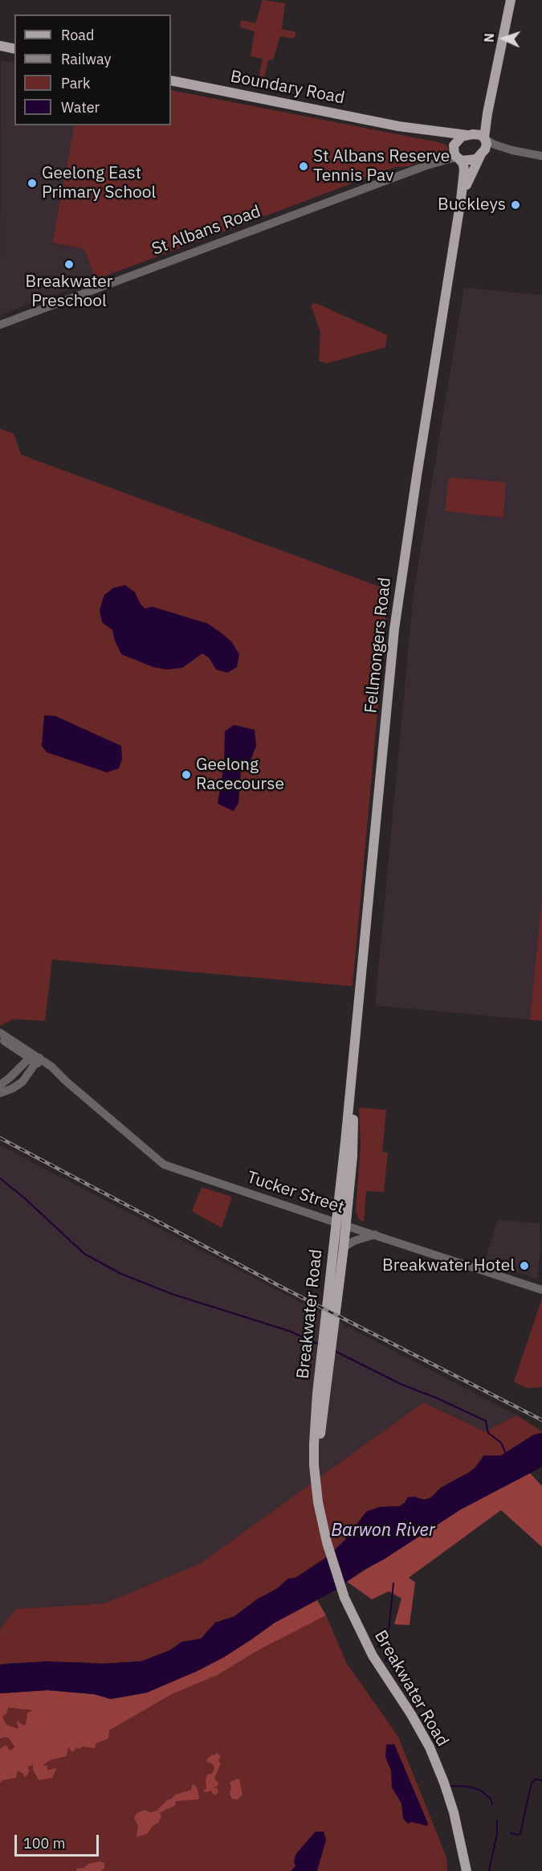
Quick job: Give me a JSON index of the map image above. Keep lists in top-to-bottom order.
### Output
{
  "streets": {
    "main road": ["Boundary Road", "Fellmongers Road", "Breakwater Road"],
    "street": ["St Albans Road", "Tucker Street"]
  },
  "crossings": [
    ["Boundary Road", "St Albans Road"],
    ["Boundary Road", "Fellmongers Road"],
    ["St Albans Road", "Fellmongers Road"],
    ["Fellmongers Road", "Tucker Street"],
    ["Fellmongers Road", "Breakwater Road"],
    ["Tucker Street", "Breakwater Road"]
  ],
  "water": ["Barwon River"],
  "places": [
    "St Albans Reserve Tennis Pav",
    "Geelong East Primary School",
    "Buckleys",
    "Breakwater Preschool",
    "Geelong Racecourse",
    "Breakwater Hotel"
  ],
  "legend": [
    "Road",
    "Railway",
    "Park",
    "Water"
  ],
  "scale_bar": "100 m",
  "north": "left"
}
